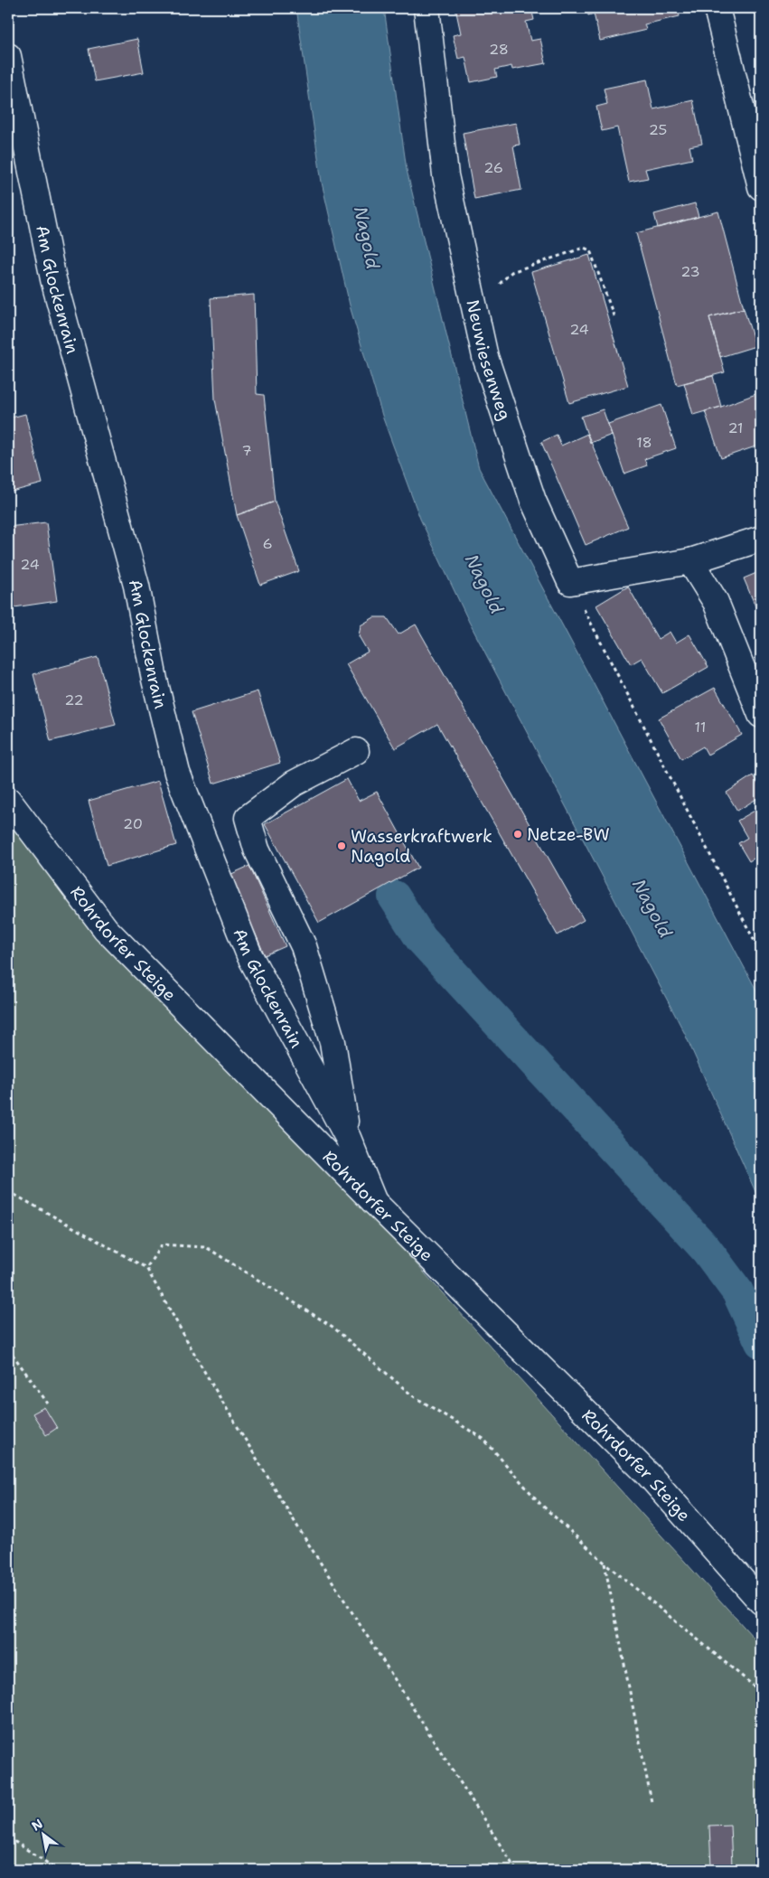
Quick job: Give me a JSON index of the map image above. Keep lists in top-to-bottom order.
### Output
{
  "streets": {
    "street": ["Am Glockenrain", "Neuwiesenweg", "Rohrdorfer Steige"]
  },
  "crossings": [
    ["Am Glockenrain", "Rohrdorfer Steige"]
  ],
  "water": ["Nagold"],
  "places": ["Netze-BW", "Wasserkraftwerk Nagold"],
  "house_numbers": [
    "28",
    "25",
    "26",
    "23",
    "24",
    "21",
    "18",
    "7",
    "6",
    "24",
    "22",
    "11",
    "20"
  ],
  "north": "top left"
}
